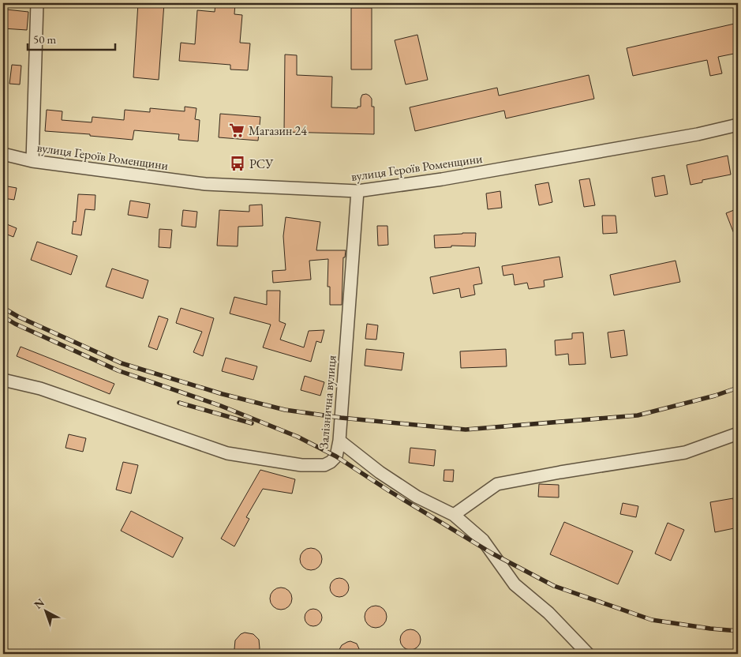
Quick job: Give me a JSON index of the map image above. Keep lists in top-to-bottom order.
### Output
{
  "streets": {
    "street": ["вулиця Героїв Роменщини", "Залізнична вулиця"]
  },
  "crossings": [
    ["вулиця Героїв Роменщини", "Залізнична вулиця"]
  ],
  "places": {
    "supermarket": ["Магазин 24"],
    "bus stop": ["РСУ"]
  },
  "scale_bar": "50 m",
  "north": "top left"
}
